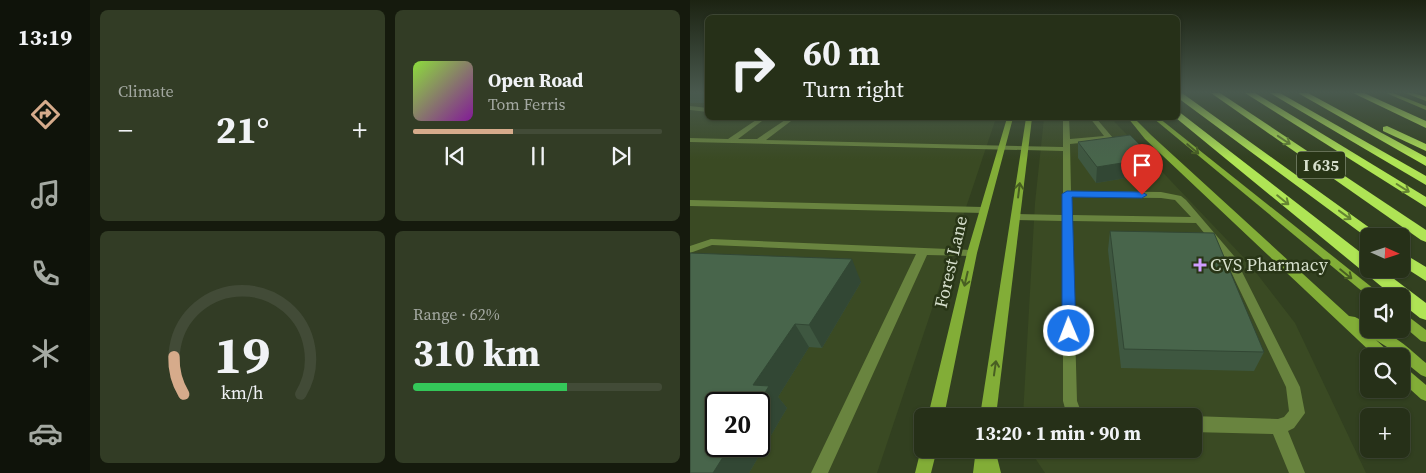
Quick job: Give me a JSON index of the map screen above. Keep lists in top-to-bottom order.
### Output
{
  "streets": {
    "highway": ["I 635"],
    "main road": ["Forest Lane"]
  },
  "places": {
    "health": ["CVS Pharmacy"]
  },
  "north": "right",
  "page": {
    "tabs": "13:19",
    "tile": [
      "Climate",
      ["Range · 62%", "310 km"]
    ],
    "turn": ["60 m", "Turn right"],
    "song": ["Open Road", "Tom Ferris"],
    "heat": ["−", "21°", "+"],
    "map_buttons": "+",
    "limit": "20",
    "trip": "13:20 · 1 min · 90 m",
    "gauge": ["19", "km/h"]
  }
}
